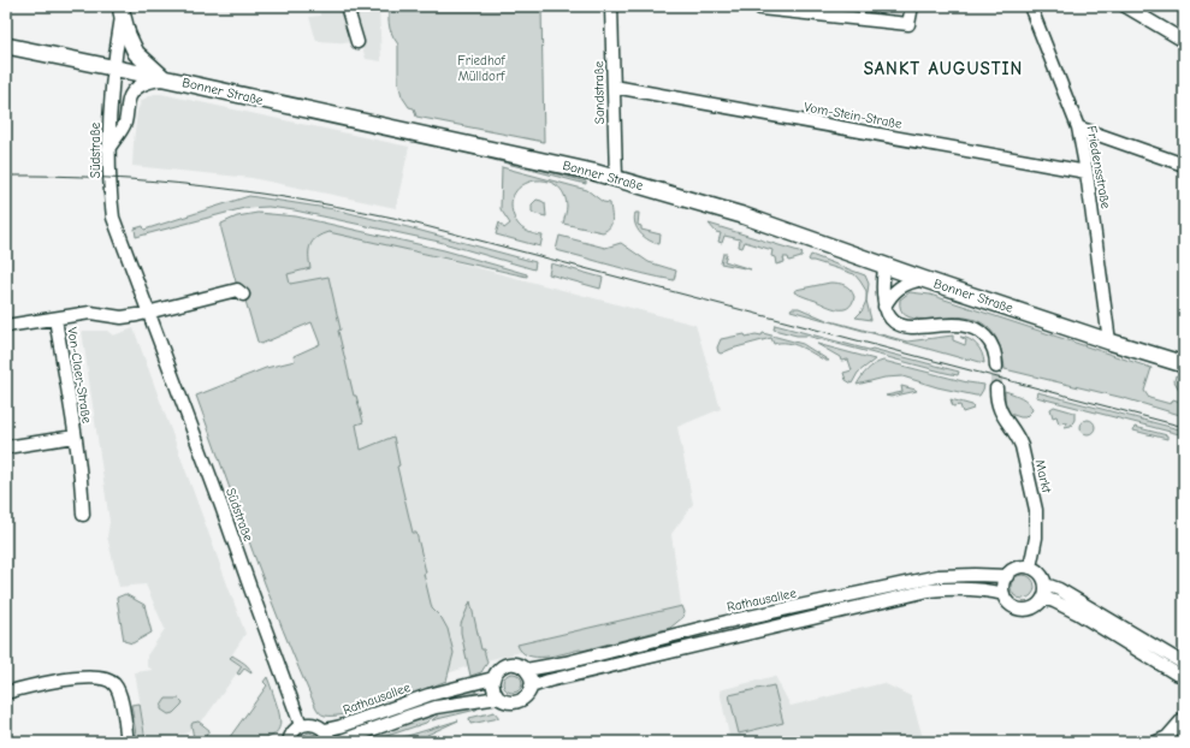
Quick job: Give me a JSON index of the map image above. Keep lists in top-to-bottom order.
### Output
{
  "streets": {
    "main road": ["Bonner Straße"],
    "street": [
      "Sandstraße",
      "Vom-Stein-Straße",
      "Südstraße",
      "Friedensstraße",
      "Von-Claer-Straße",
      "Markt",
      "Rathausallee"
    ]
  },
  "crossings": [
    ["Bonner Straße", "Sandstraße"],
    ["Bonner Straße", "Südstraße"],
    ["Bonner Straße", "Friedensstraße"],
    ["Sandstraße", "Vom-Stein-Straße"],
    ["Vom-Stein-Straße", "Friedensstraße"],
    ["Südstraße", "Von-Claer-Straße"],
    ["Südstraße", "Rathausallee"],
    ["Markt", "Rathausallee"]
  ],
  "districts": ["SANKT AUGUSTIN"],
  "parks": ["Friedhof Mülldorf"]
}
